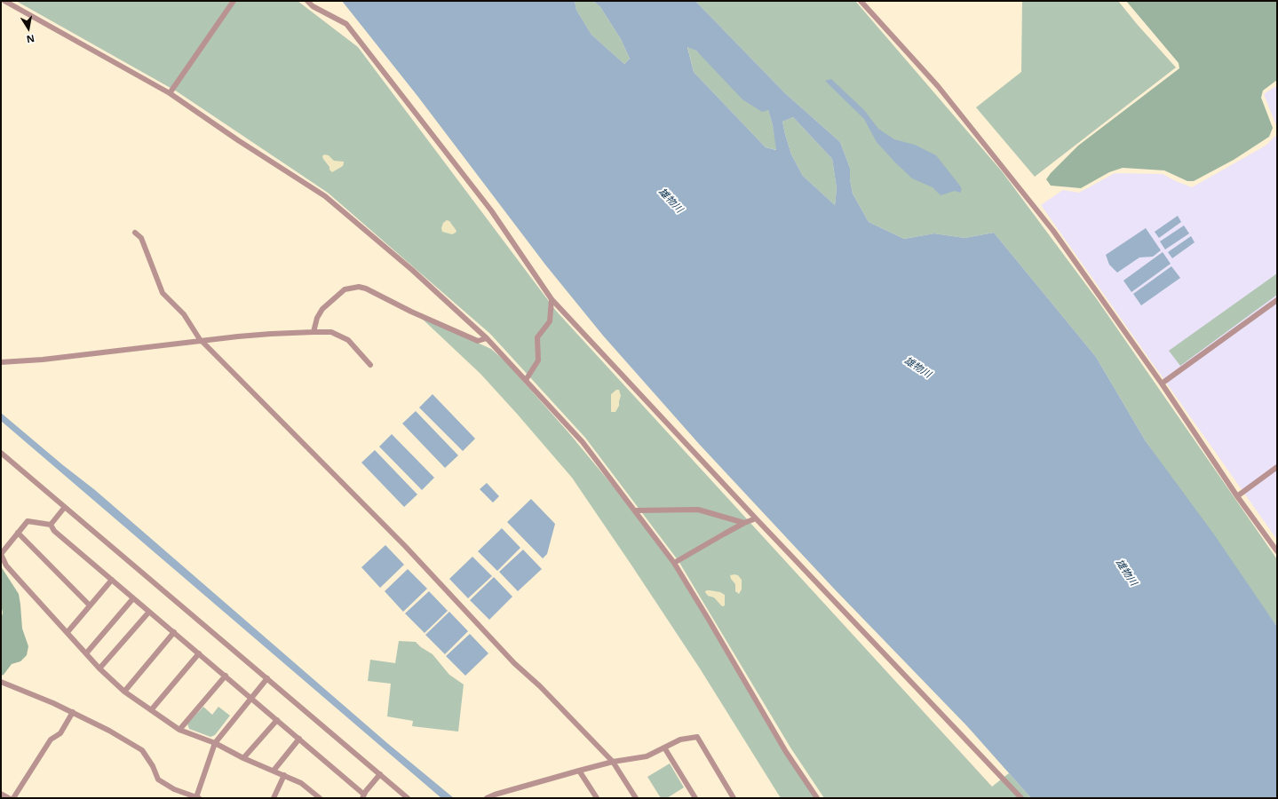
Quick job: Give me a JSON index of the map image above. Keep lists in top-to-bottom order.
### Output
{
  "water": ["雄物川"],
  "north": "bottom"
}
